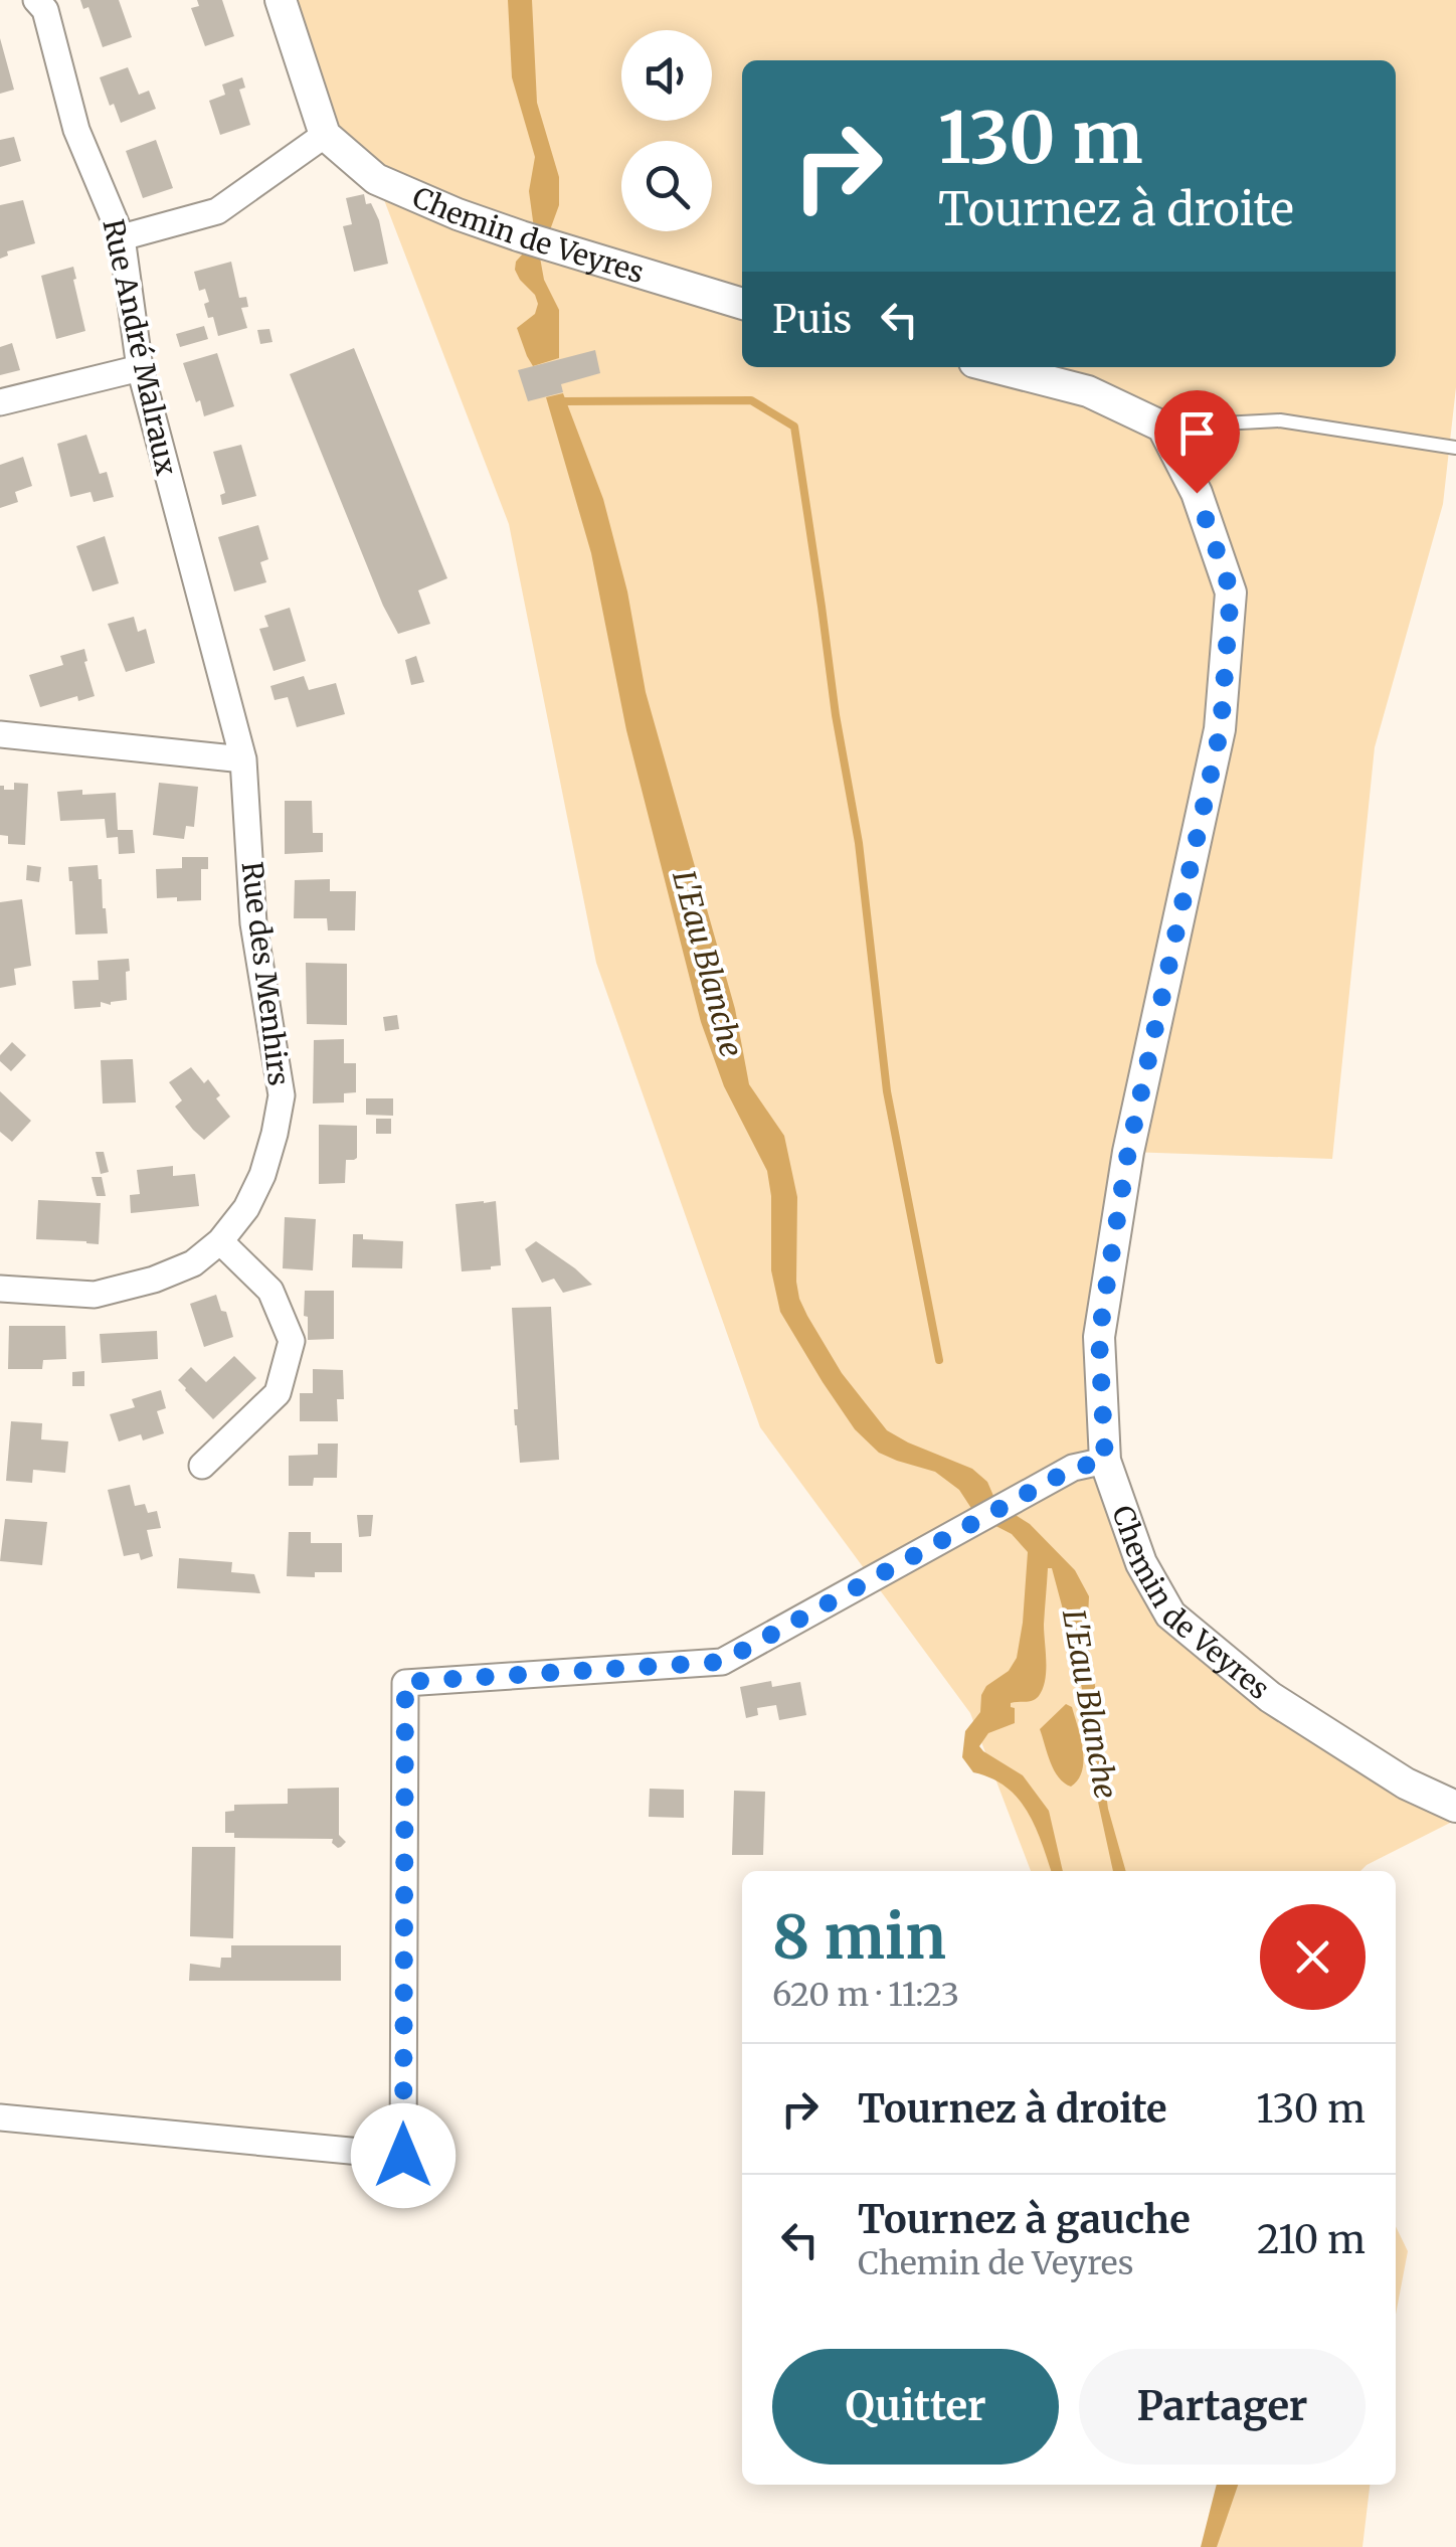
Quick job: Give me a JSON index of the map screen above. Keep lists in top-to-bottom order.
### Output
{
  "streets": {
    "street": ["Chemin de Veyres", "Rue André Malraux", "Rue des Menhirs"]
  },
  "crossings": [
    ["Rue André Malraux", "Rue des Menhirs"]
  ],
  "water": ["L'Eau Blanche"],
  "page": {
    "turn": ["130 m", "Tournez à droite"],
    "then": "Puis",
    "heading": ["8 min", "620 m · 11:23"],
    "list": [
      {
        "name": "Tournez à droite",
        "value": "130 m"
      },
      {
        "name": "Tournez à gauche",
        "note": "Chemin de Veyres",
        "value": "210 m"
      }
    ],
    "buttons": ["Quitter", "Partager"]
  }
}
